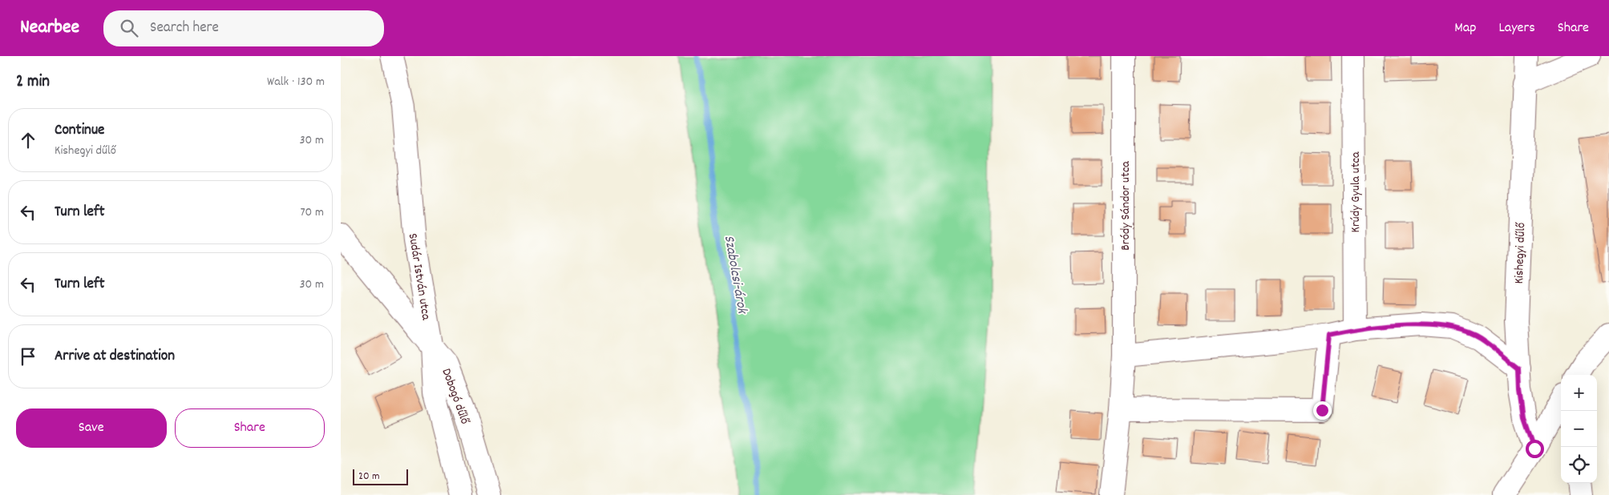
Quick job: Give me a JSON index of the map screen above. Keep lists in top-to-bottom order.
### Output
{
  "streets": {
    "street": [
      "Krúdy Gyula utca",
      "Bródy Sándor utca",
      "Kishegyi dűlő",
      "Sudár István utca",
      "Dobogó dűlő"
    ]
  },
  "crossings": [
    ["Sudár István utca", "Dobogó dűlő"]
  ],
  "water": ["Szabolcsi-árok"],
  "scale_bar": "20 m",
  "page": {
    "header": "Nearbee",
    "search": "Search here",
    "nav": ["Map", "Layers", "Share"],
    "heading": ["2 min", "Walk · 130 m"],
    "list": [
      ["Continue", "Kishegyi dűlő", "30 m"],
      ["Turn left", "70 m"],
      ["Turn left", "30 m"],
      "Arrive at destination"
    ],
    "map_buttons": ["+", "−"],
    "buttons": ["Save", "Share"],
    "scale": "20 m"
  }
}
